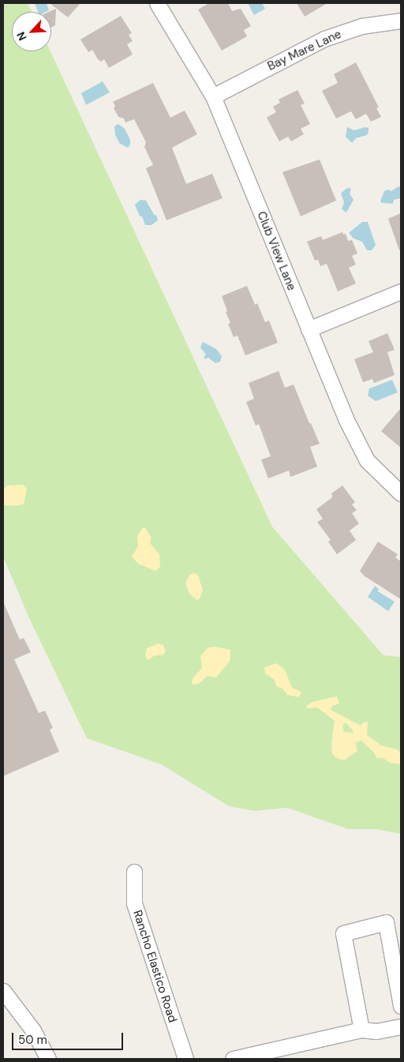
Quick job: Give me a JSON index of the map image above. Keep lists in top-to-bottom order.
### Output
{
  "streets": {
    "street": ["Bay Mare Lane", "Club View Lane", "Rancho Elastico Road"]
  },
  "crossings": [
    ["Bay Mare Lane", "Club View Lane"]
  ],
  "scale_bar": "50 m",
  "north": "bottom left"
}
